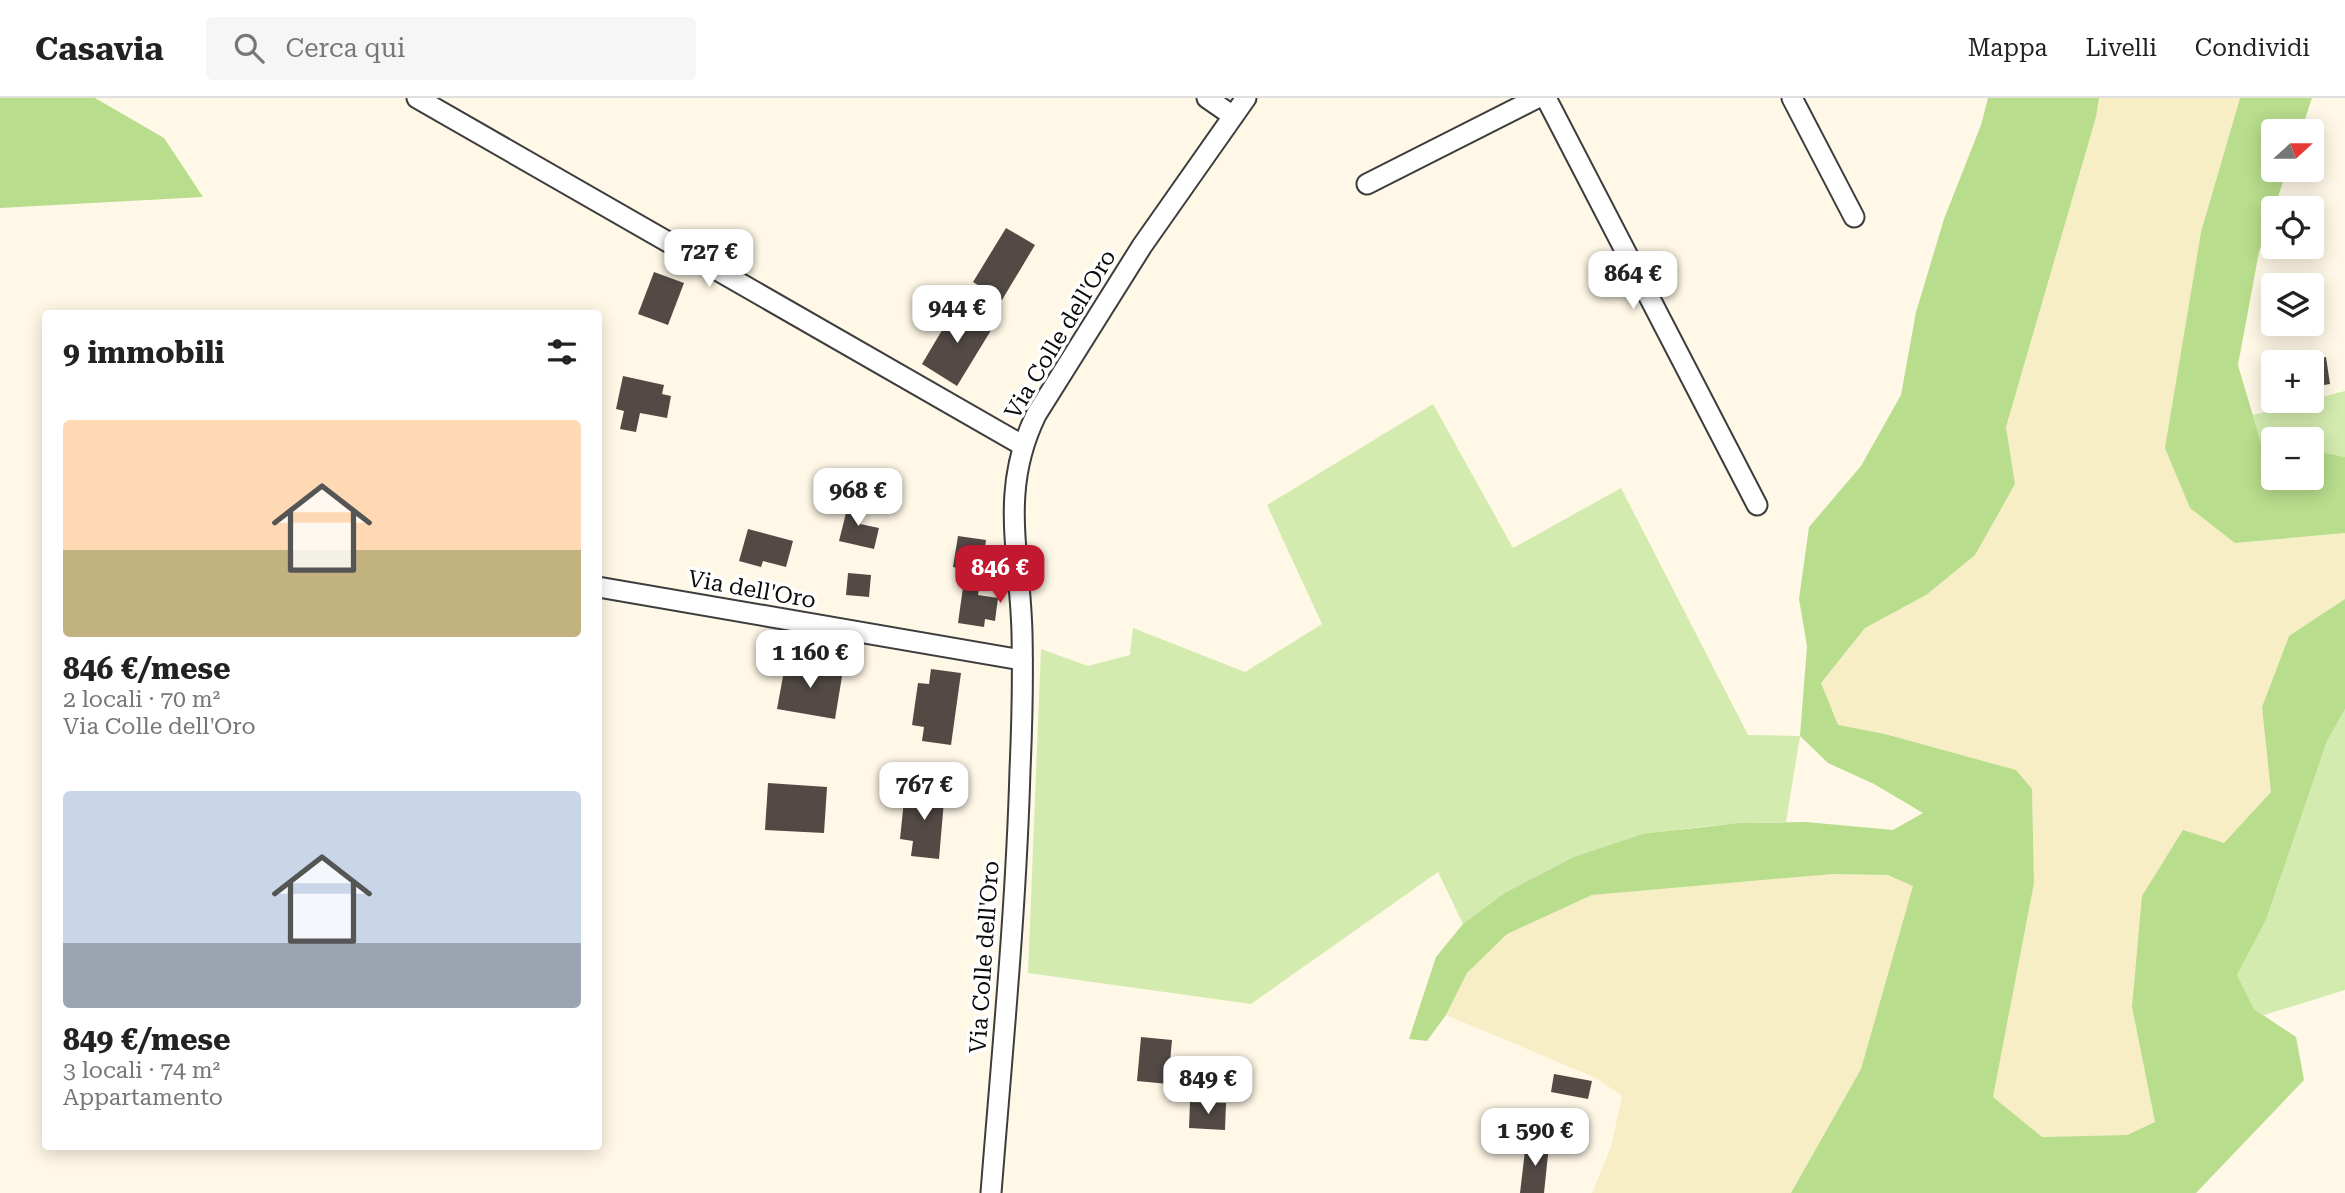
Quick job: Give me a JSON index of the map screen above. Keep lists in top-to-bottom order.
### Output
{
  "streets": {
    "street": ["Via Colle dell'Oro", "Via dell'Oro"]
  },
  "crossings": [
    ["Via Colle dell'Oro", "Via dell'Oro"]
  ],
  "north": "right",
  "page": {
    "header": "Casavia",
    "search": "Cerca qui",
    "nav": ["Mappa", "Livelli", "Condividi"],
    "map_buttons": ["+", "−"],
    "price": [
      "727 €",
      "864 €",
      "944 €",
      "968 €",
      "846 €",
      "1 160 €",
      "767 €",
      "849 €",
      "1 590 €"
    ],
    "heading": "9 immobili",
    "list": [
      {
        "name": "846 €/mese",
        "note": "2 locali · 70 m² · Via Colle dell'Oro"
      },
      {
        "name": "849 €/mese",
        "note": "3 locali · 74 m² · Appartamento"
      }
    ]
  }
}
